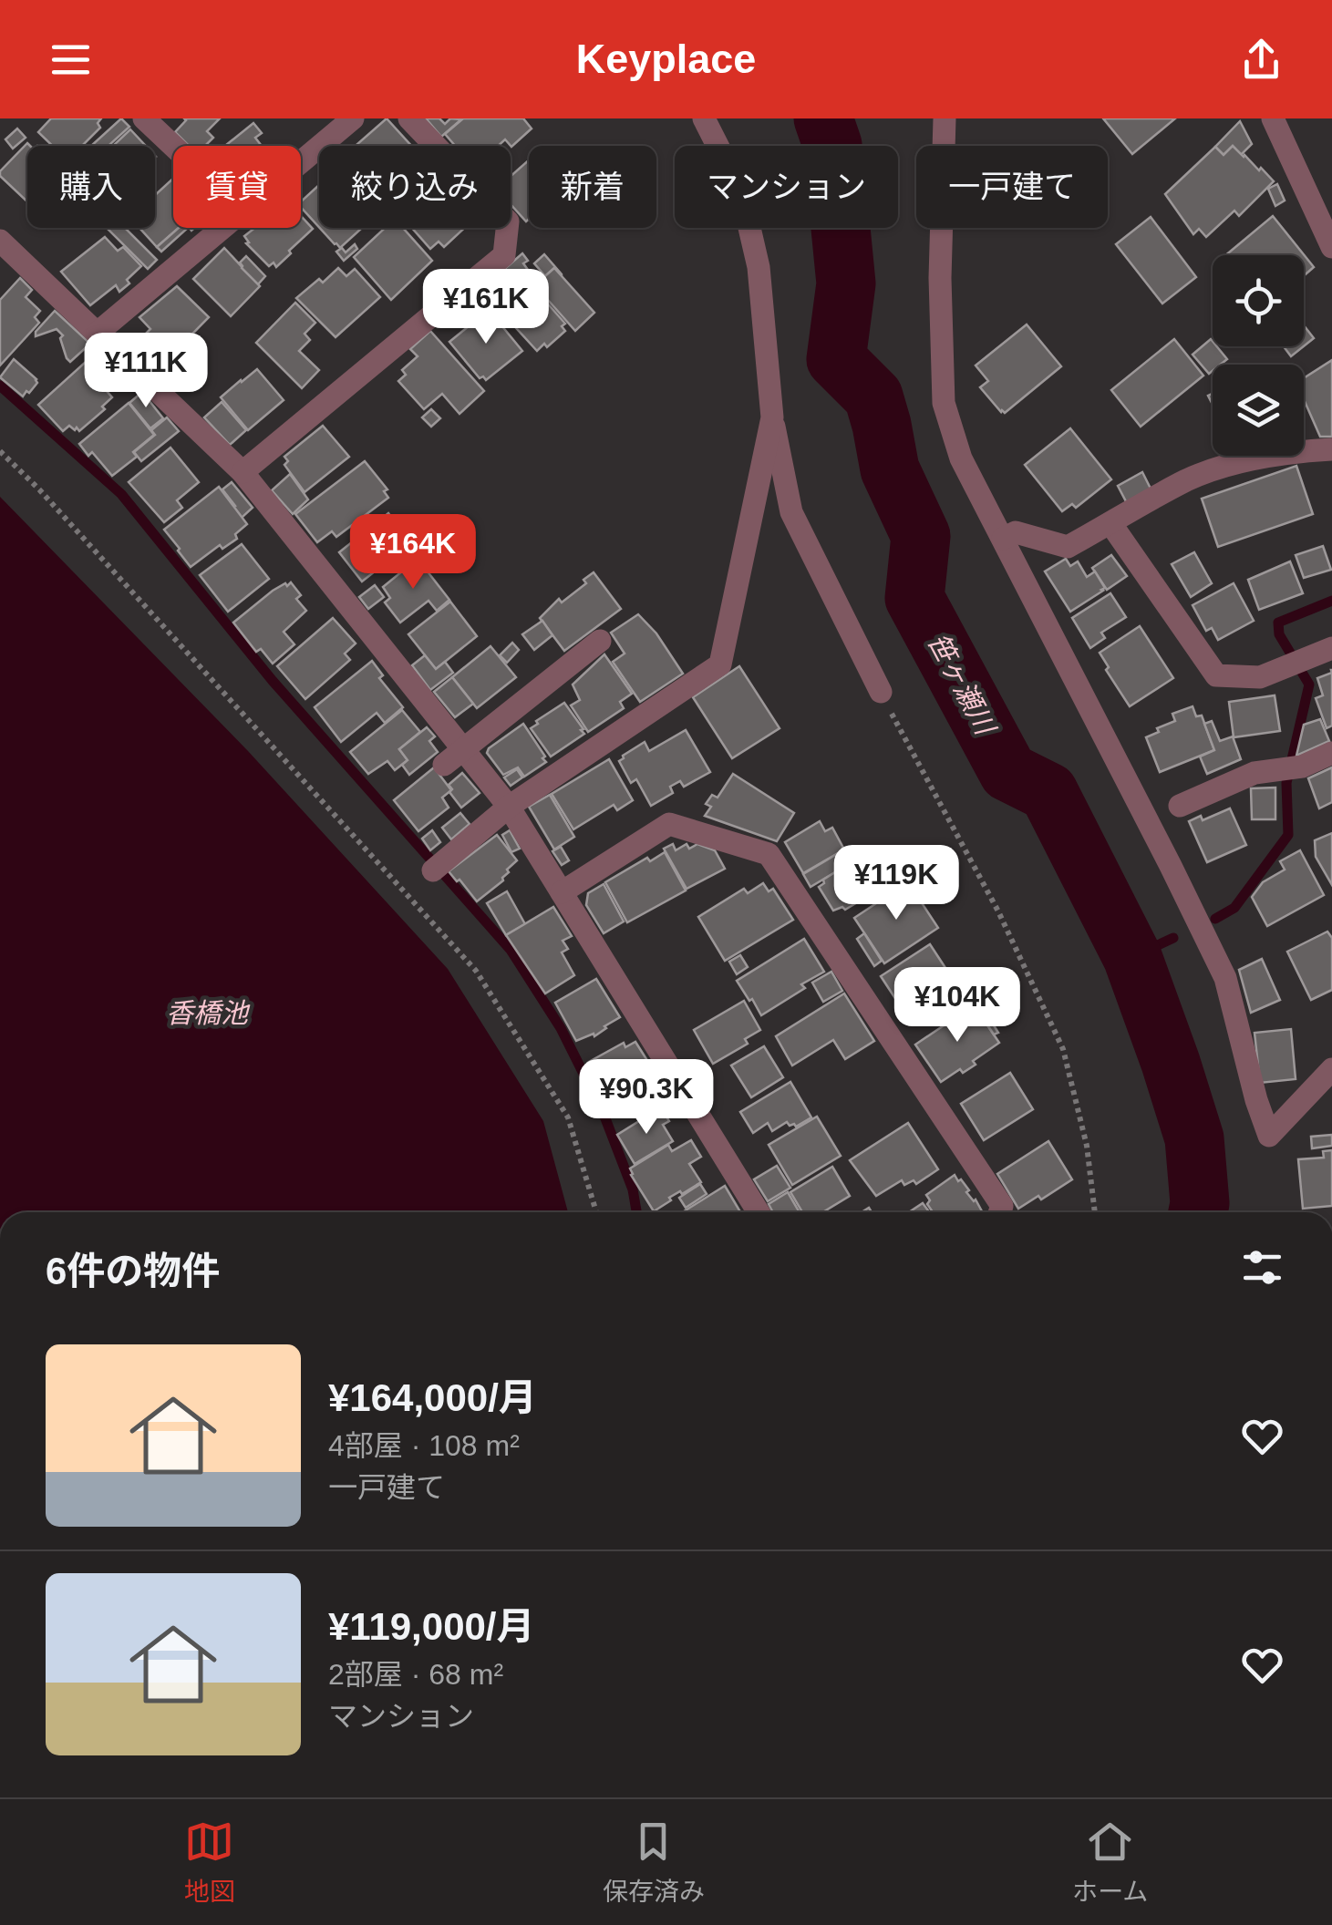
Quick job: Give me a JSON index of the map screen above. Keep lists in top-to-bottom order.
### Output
{
  "water": ["笹ヶ瀬川", "香橋池"],
  "page": {
    "header": "Keyplace",
    "chip": [
      "購入",
      "賃貸",
      "絞り込み",
      "新着",
      "マンション",
      "一戸建て"
    ],
    "price": [
      "¥161K",
      "¥111K",
      "¥164K",
      "¥119K",
      "¥104K",
      "¥90.3K"
    ],
    "heading": "6件の物件",
    "list": [
      {
        "name": "¥164,000/月",
        "note": "4部屋 · 108 m² · 一戸建て"
      },
      {
        "name": "¥119,000/月",
        "note": "2部屋 · 68 m² · マンション"
      }
    ],
    "tabs": ["地図", "保存済み", "ホーム"]
  }
}
